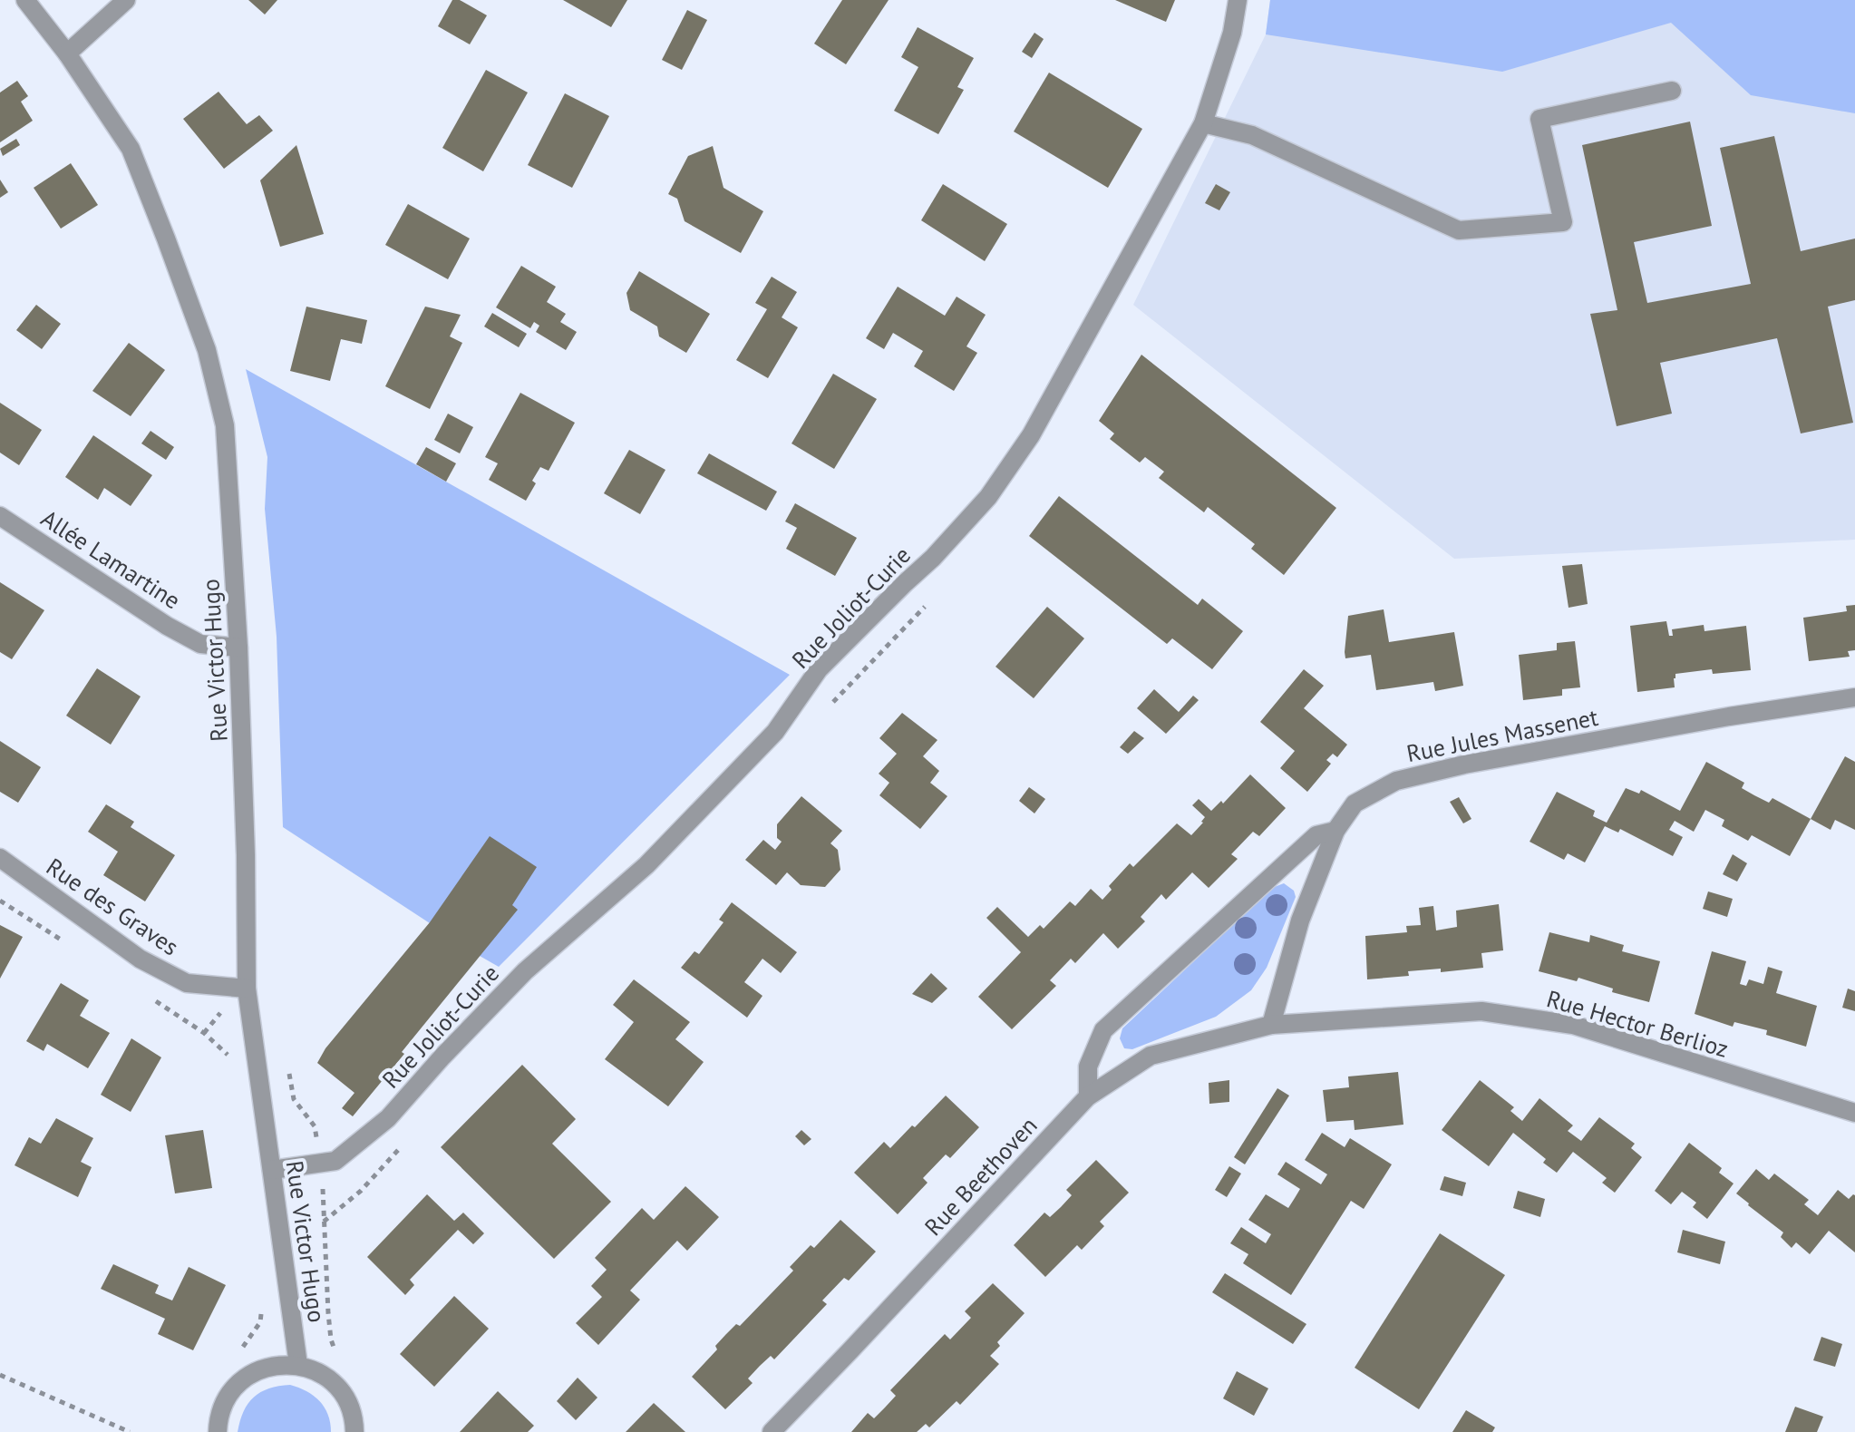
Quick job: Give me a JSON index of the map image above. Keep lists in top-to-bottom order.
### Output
{
  "streets": {
    "street": [
      "Allée Lamartine",
      "Rue Joliot-Curie",
      "Rue Victor Hugo",
      "Rue Jules Massenet",
      "Rue des Graves",
      "Rue Hector Berlioz",
      "Rue Beethoven"
    ]
  },
  "crossings": [
    ["Allée Lamartine", "Rue Victor Hugo"],
    ["Rue Joliot-Curie", "Rue Victor Hugo"],
    ["Rue Victor Hugo", "Rue des Graves"],
    ["Rue Jules Massenet", "Rue Hector Berlioz"],
    ["Rue Jules Massenet", "Rue Beethoven"],
    ["Rue Hector Berlioz", "Rue Beethoven"]
  ]
}
